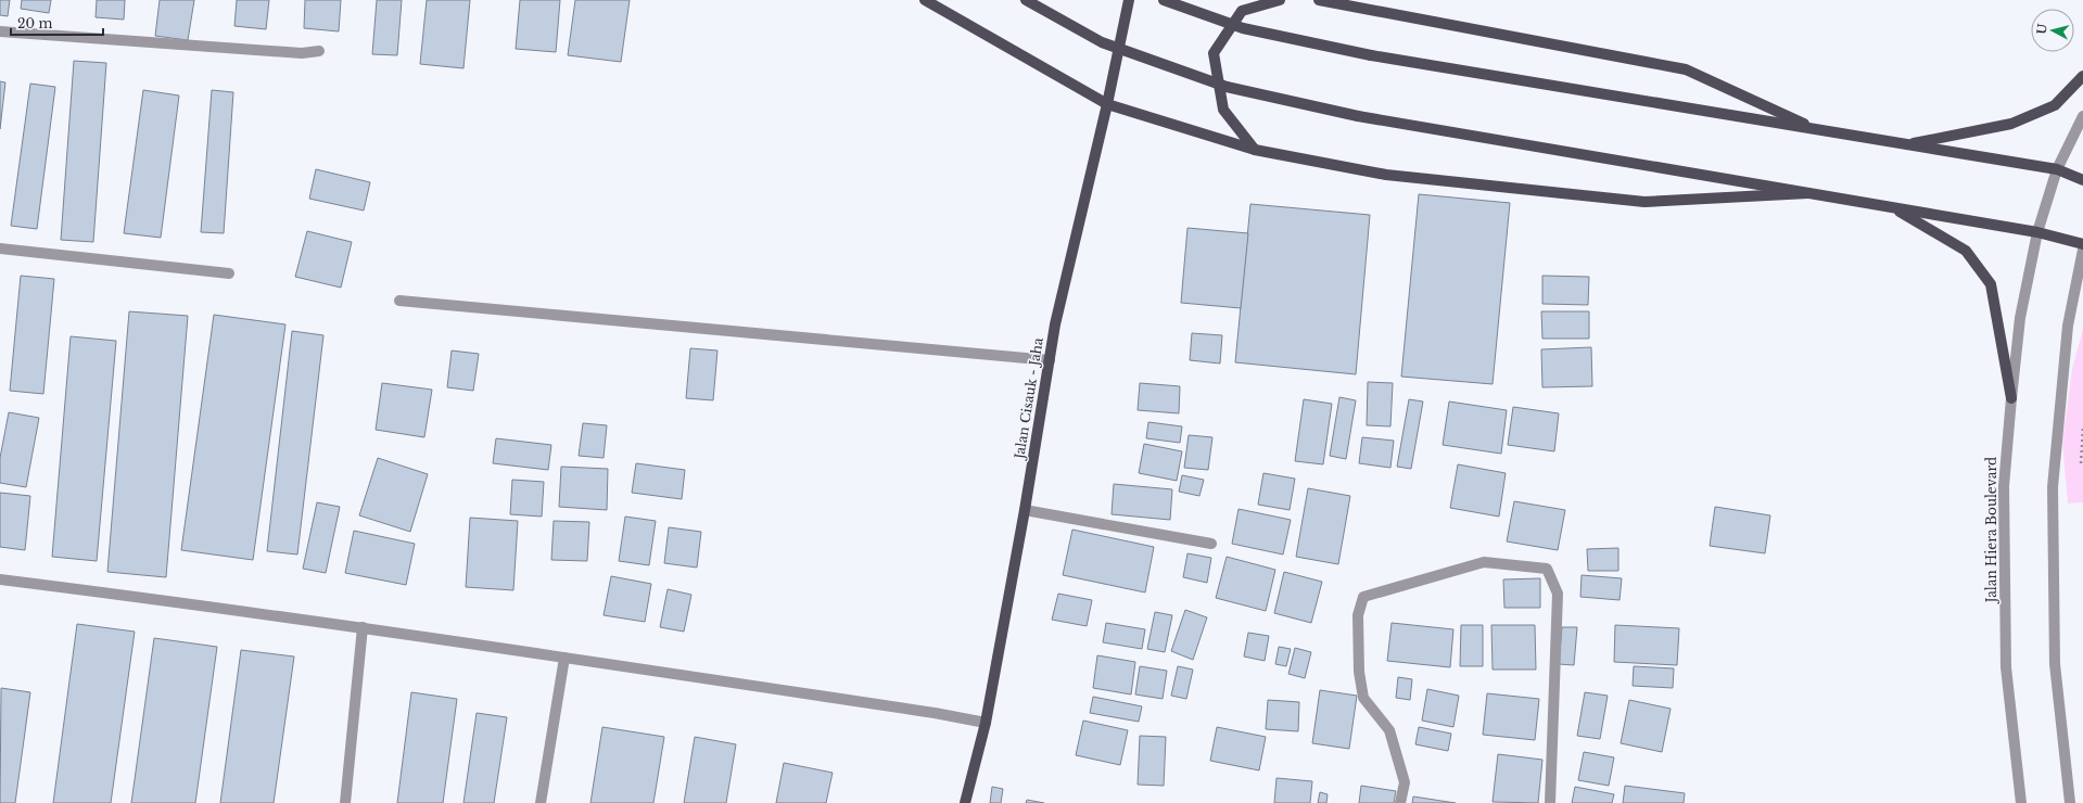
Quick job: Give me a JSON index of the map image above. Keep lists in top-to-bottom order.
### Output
{
  "streets": {
    "main road": ["Jalan Cisauk - Jaha"],
    "street": ["Jalan Hiera Boulevard"]
  },
  "scale_bar": "20 m",
  "north": "left"
}
